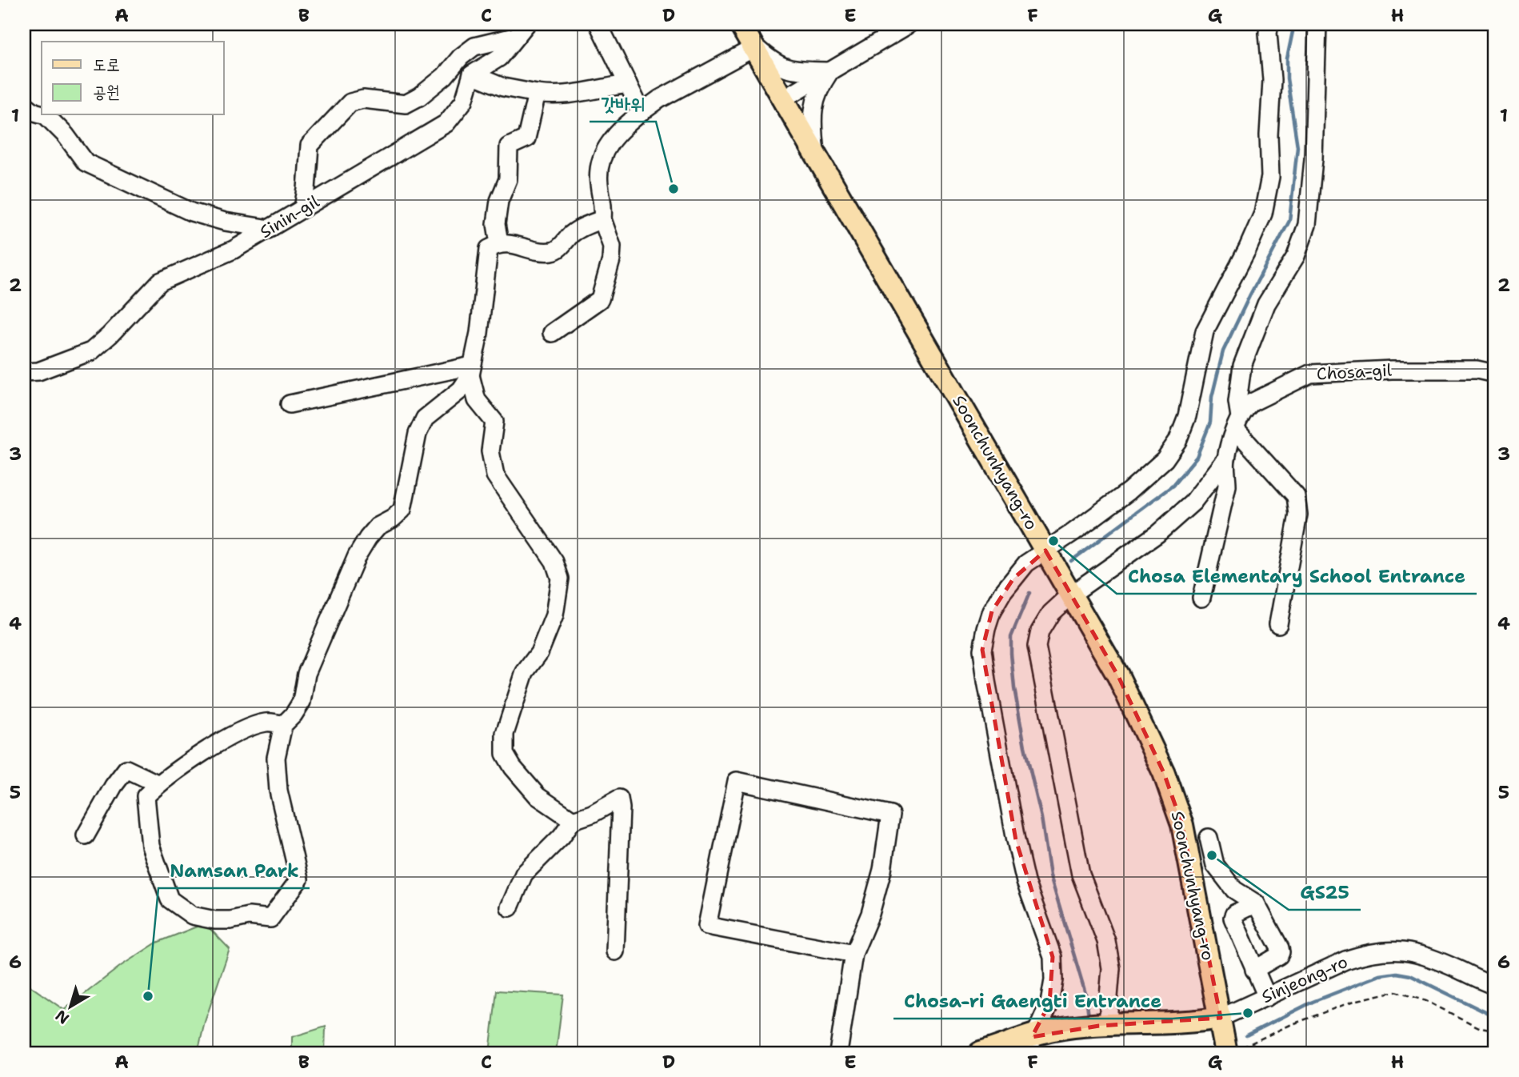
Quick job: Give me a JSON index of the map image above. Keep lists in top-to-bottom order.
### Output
{
  "streets": {
    "main road": ["Soonchunhyang-ro", "Sinjeong-ro"],
    "street": ["Sinin-gil", "Chosa-gil"]
  },
  "crossings": [
    ["Soonchunhyang-ro", "Sinjeong-ro"]
  ],
  "places": [
    "갓바위",
    "Chosa Elementary School Entrance",
    "GS25",
    "Namsan Park",
    "Chosa-ri Gaengti Entrance"
  ],
  "legend": ["도로", "공원"],
  "north": "bottom left",
  "grid": {
    "columns": [
      "A",
      "B",
      "C",
      "D",
      "E",
      "F",
      "G",
      "H"
    ],
    "rows": [
      "1",
      "2",
      "3",
      "4",
      "5",
      "6"
    ]
  }
}
